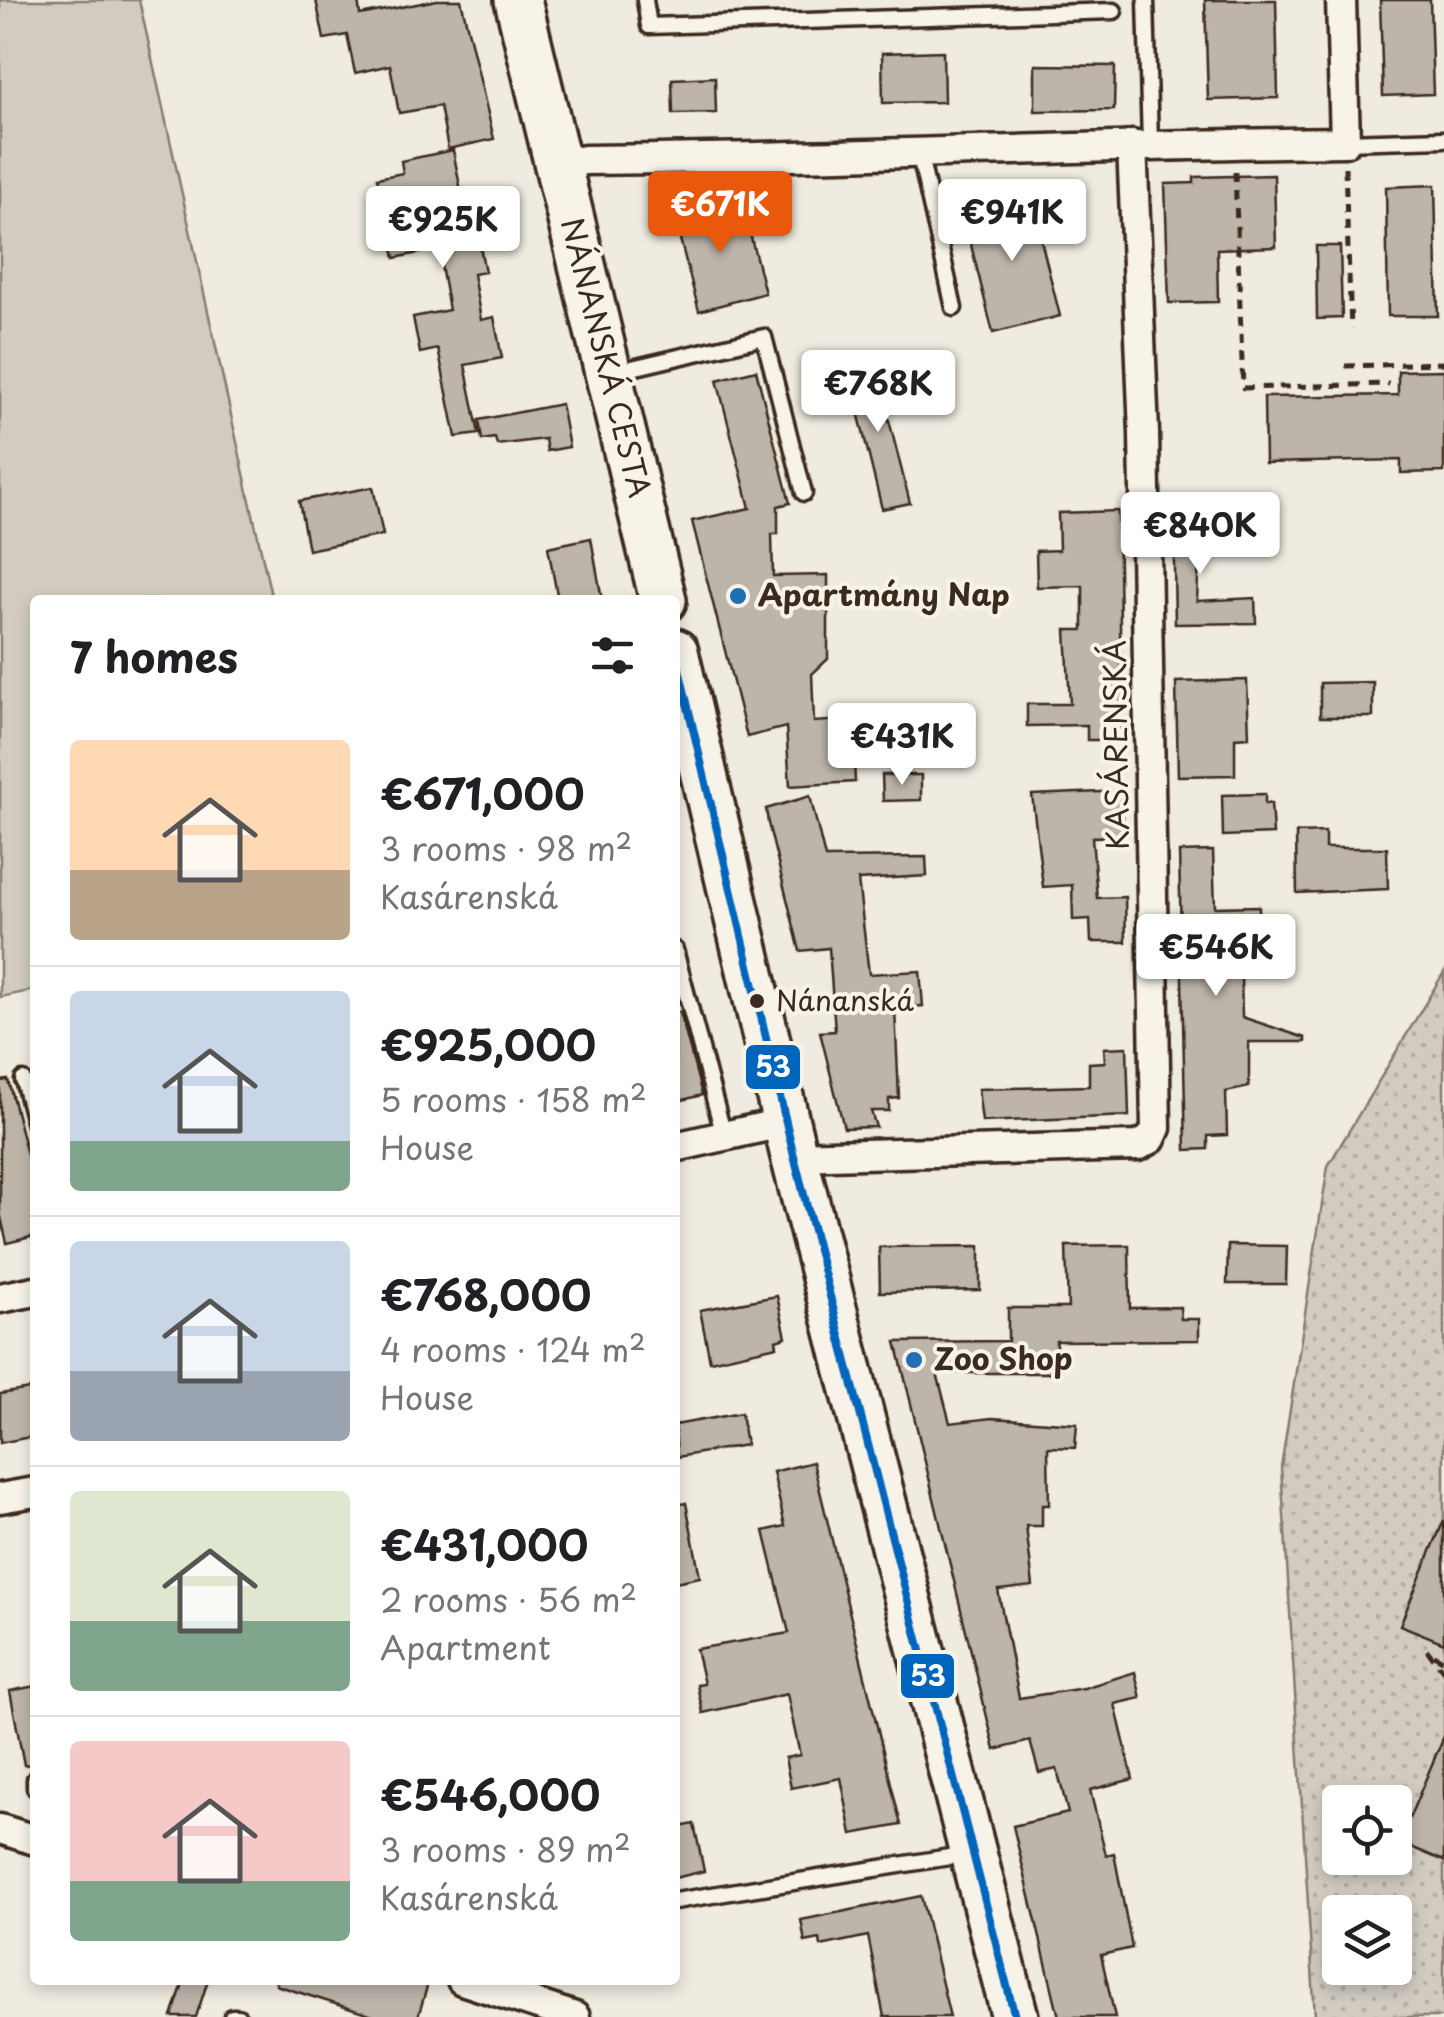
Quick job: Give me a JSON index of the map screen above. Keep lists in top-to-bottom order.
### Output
{
  "streets": {
    "main road": ["NÁNANSKÁ CESTA"],
    "street": ["KASÁRENSKÁ"]
  },
  "places": ["Apartmány Nap", "Nánanská", "Zoo Shop"],
  "lines": ["transit line 53"],
  "page": {
    "price": [
      "€671K",
      "€941K",
      "€925K",
      "€768K",
      "€840K",
      "€431K",
      "€546K"
    ],
    "heading": "7 homes",
    "list": [
      {
        "name": "€671,000",
        "note": "3 rooms · 98 m² · Kasárenská"
      },
      {
        "name": "€925,000",
        "note": "5 rooms · 158 m² · House"
      },
      {
        "name": "€768,000",
        "note": "4 rooms · 124 m² · House"
      },
      {
        "name": "€431,000",
        "note": "2 rooms · 56 m² · Apartment"
      },
      {
        "name": "€546,000",
        "note": "3 rooms · 89 m² · Kasárenská"
      }
    ]
  }
}
